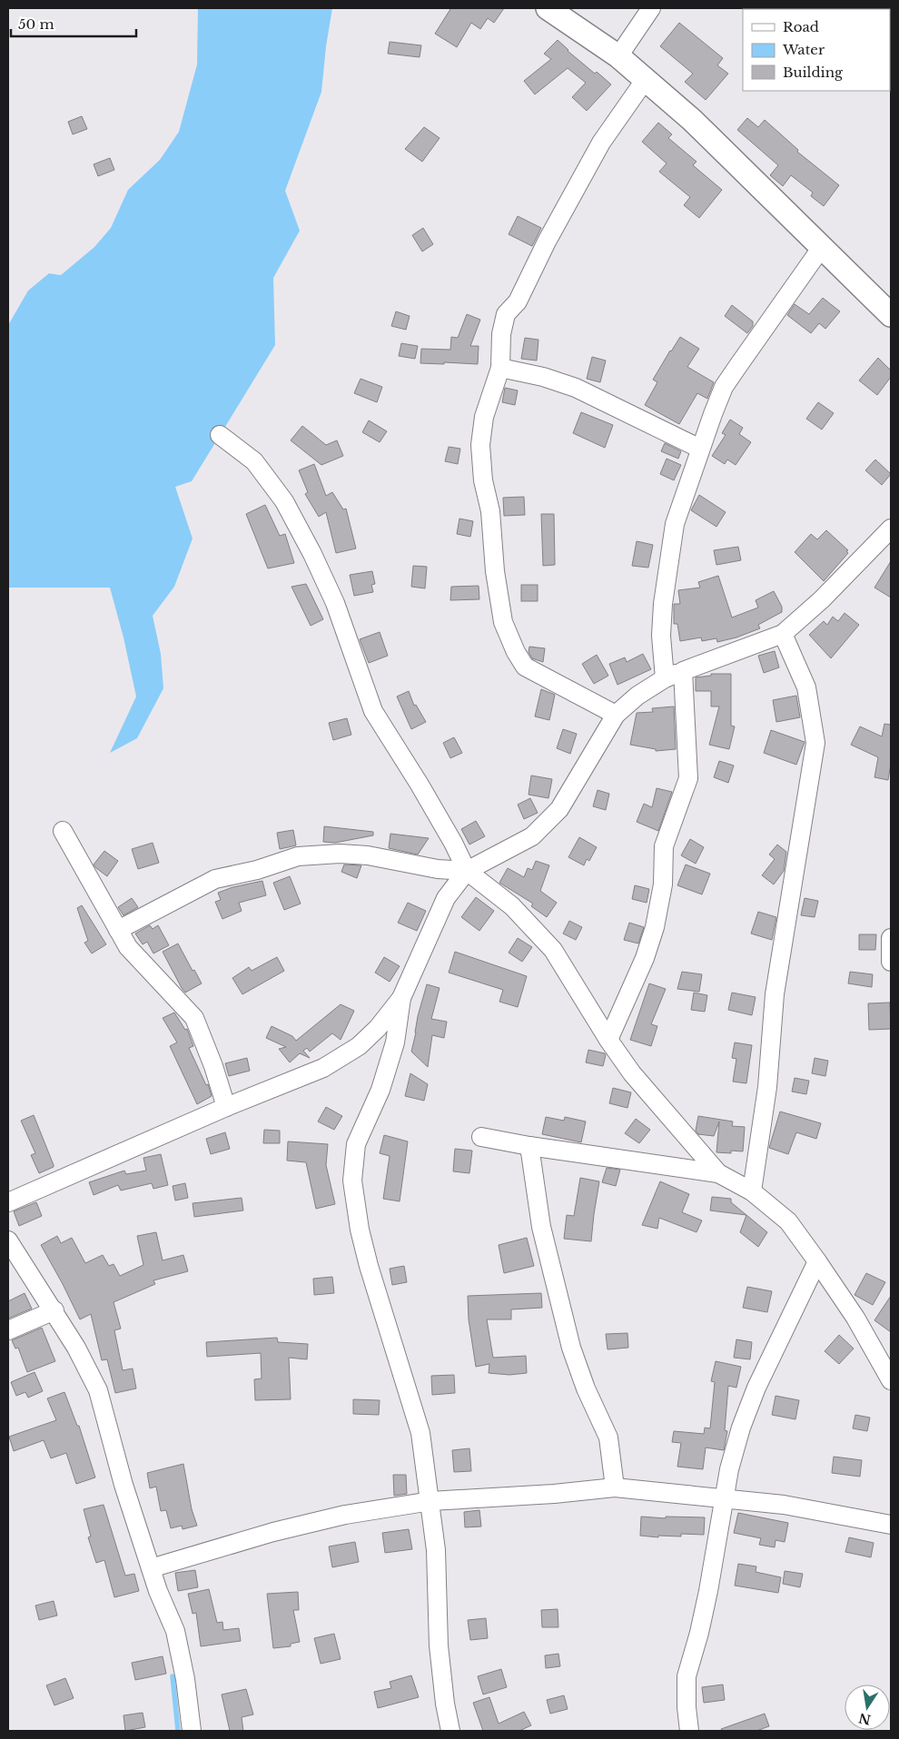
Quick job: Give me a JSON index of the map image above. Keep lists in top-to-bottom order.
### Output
{
  "legend": ["Road", "Water", "Building"],
  "scale_bar": "50 m",
  "north": "bottom"
}
